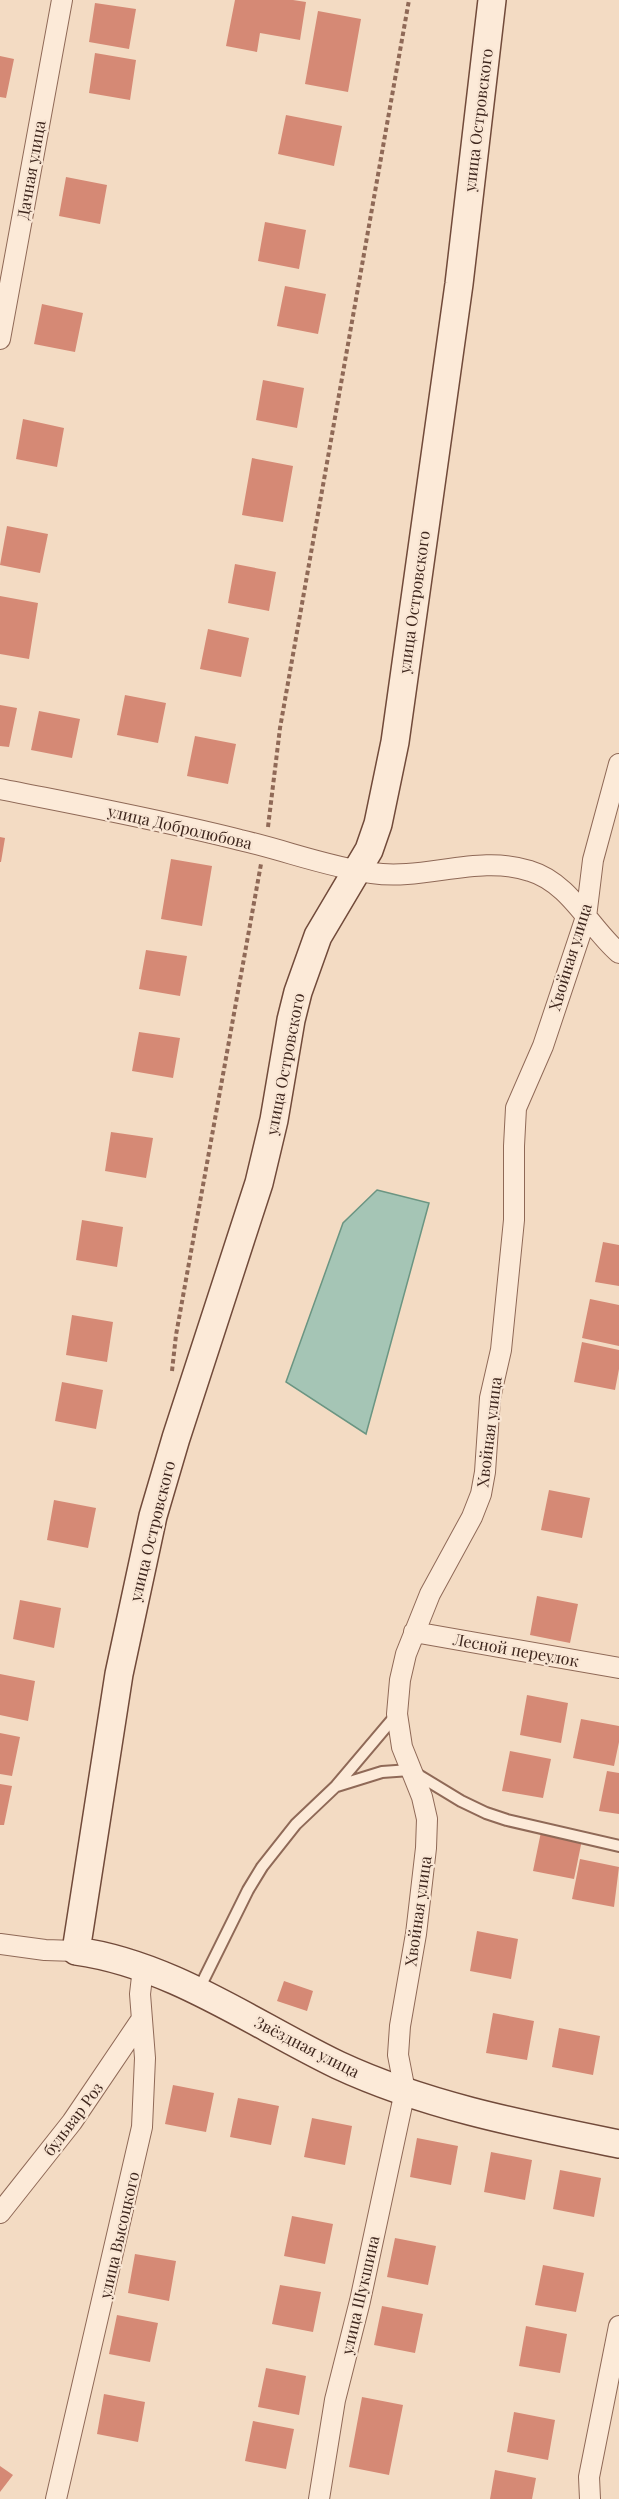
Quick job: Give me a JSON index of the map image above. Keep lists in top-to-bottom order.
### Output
{
  "streets": {
    "street": [
      "улица Островского",
      "Дачная улица",
      "улица Добролюбова",
      "Хвойная улица",
      "Лесной переулок",
      "Звёздная улица",
      "бульвар Роз",
      "улица Высоцкого",
      "улица Шукшина"
    ]
  },
  "crossings": [
    ["улица Островского", "улица Добролюбова"],
    ["улица Островского", "Звёздная улица"],
    ["улица Добролюбова", "Хвойная улица"],
    ["Хвойная улица", "Лесной переулок"],
    ["Хвойная улица", "Звёздная улица"],
    ["Хвойная улица", "улица Шукшина"],
    ["Звёздная улица", "улица Высоцкого"],
    ["Звёздная улица", "улица Шукшина"],
    ["бульвар Роз", "улица Высоцкого"]
  ]
}
